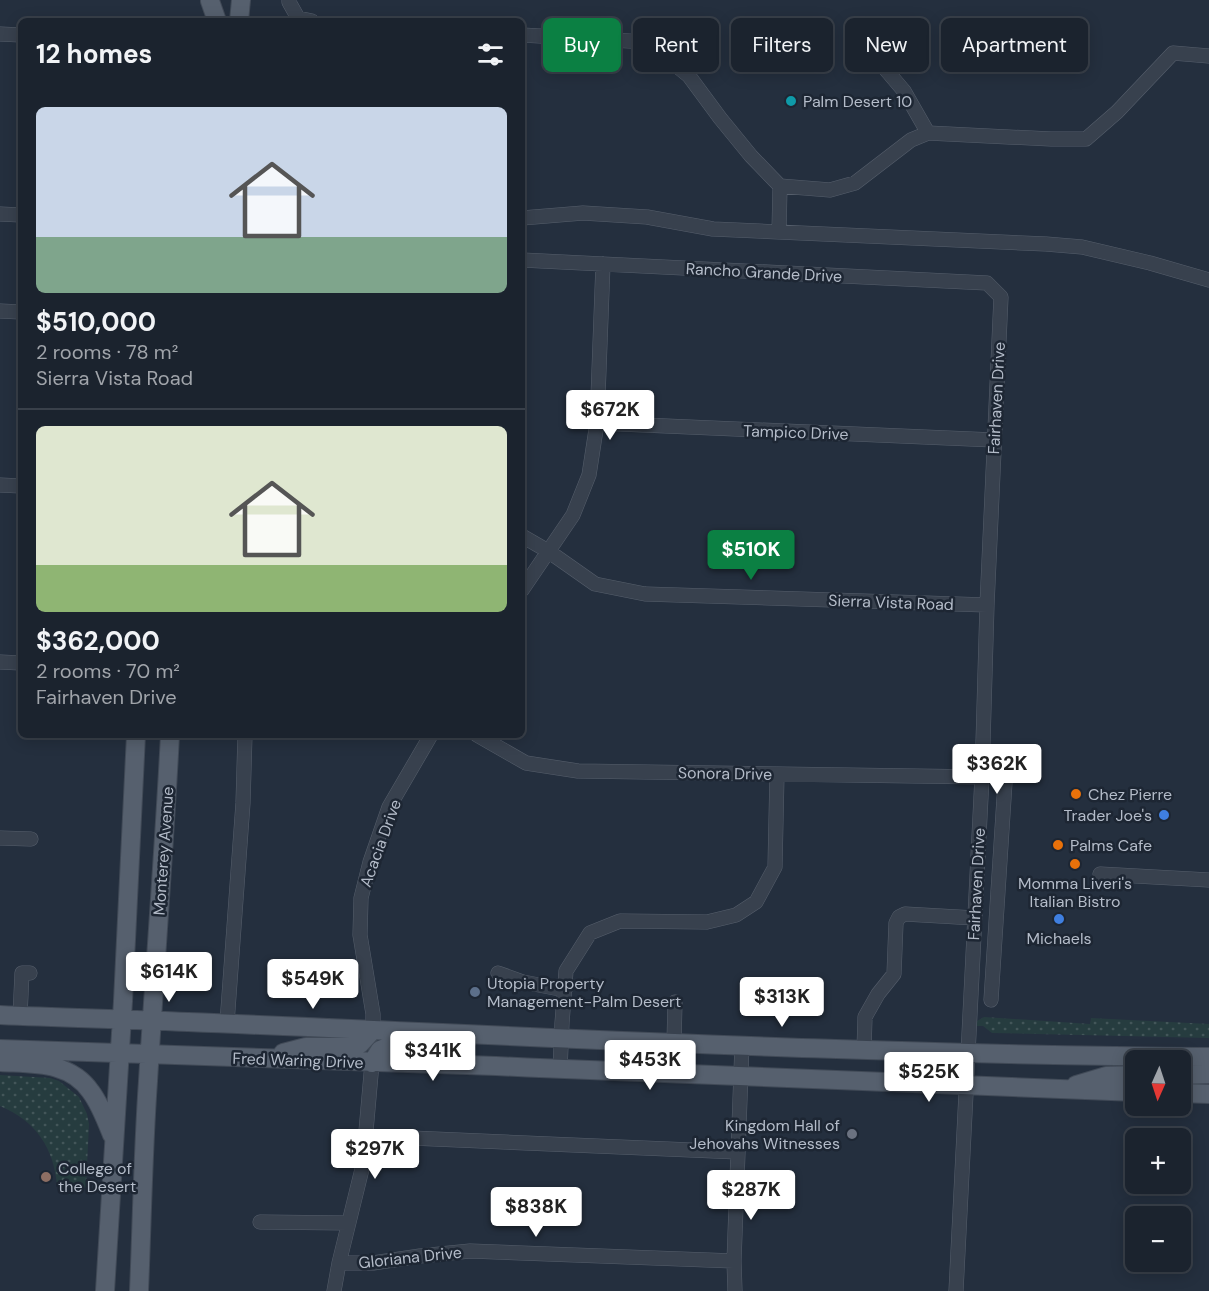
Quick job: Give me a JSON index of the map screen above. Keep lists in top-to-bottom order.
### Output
{
  "streets": {
    "main road": ["Monterey Avenue", "Fred Waring Drive"],
    "street": [
      "Rancho Grande Drive",
      "Fairhaven Drive",
      "Tampico Drive",
      "Sierra Vista Road",
      "Sonora Drive",
      "Acacia Drive",
      "Gloriana Drive"
    ]
  },
  "crossings": [
    ["Rancho Grande Drive", "Fairhaven Drive"],
    ["Fairhaven Drive", "Tampico Drive"],
    ["Fairhaven Drive", "Sierra Vista Road"],
    ["Fairhaven Drive", "Sonora Drive"],
    ["Fairhaven Drive", "Fred Waring Drive"],
    ["Acacia Drive", "Fred Waring Drive"],
    ["Monterey Avenue", "Fred Waring Drive"]
  ],
  "places": [
    "Palm Desert 10",
    "Chez Pierre",
    "Trader Joe's",
    "Palms Cafe",
    "Momma Liveri's Italian Bistro",
    "Michaels",
    "Utopia Property Management-Palm Desert",
    "Kingdom Hall of Jehovahs Witnesses",
    "College of the Desert"
  ],
  "north": "bottom",
  "page": {
    "chip": [
      "Buy",
      "Rent",
      "Filters",
      "New",
      "Apartment"
    ],
    "heading": "12 homes",
    "list": [
      {
        "name": "$510,000",
        "note": "2 rooms · 78 m² · Sierra Vista Road"
      },
      {
        "name": "$362,000",
        "note": "2 rooms · 70 m² · Fairhaven Drive"
      }
    ],
    "price": [
      "$672K",
      "$510K",
      "$362K",
      "$614K",
      "$549K",
      "$313K",
      "$341K",
      "$453K",
      "$525K",
      "$297K",
      "$287K",
      "$838K"
    ],
    "map_buttons": ["+", "−"]
  }
}
